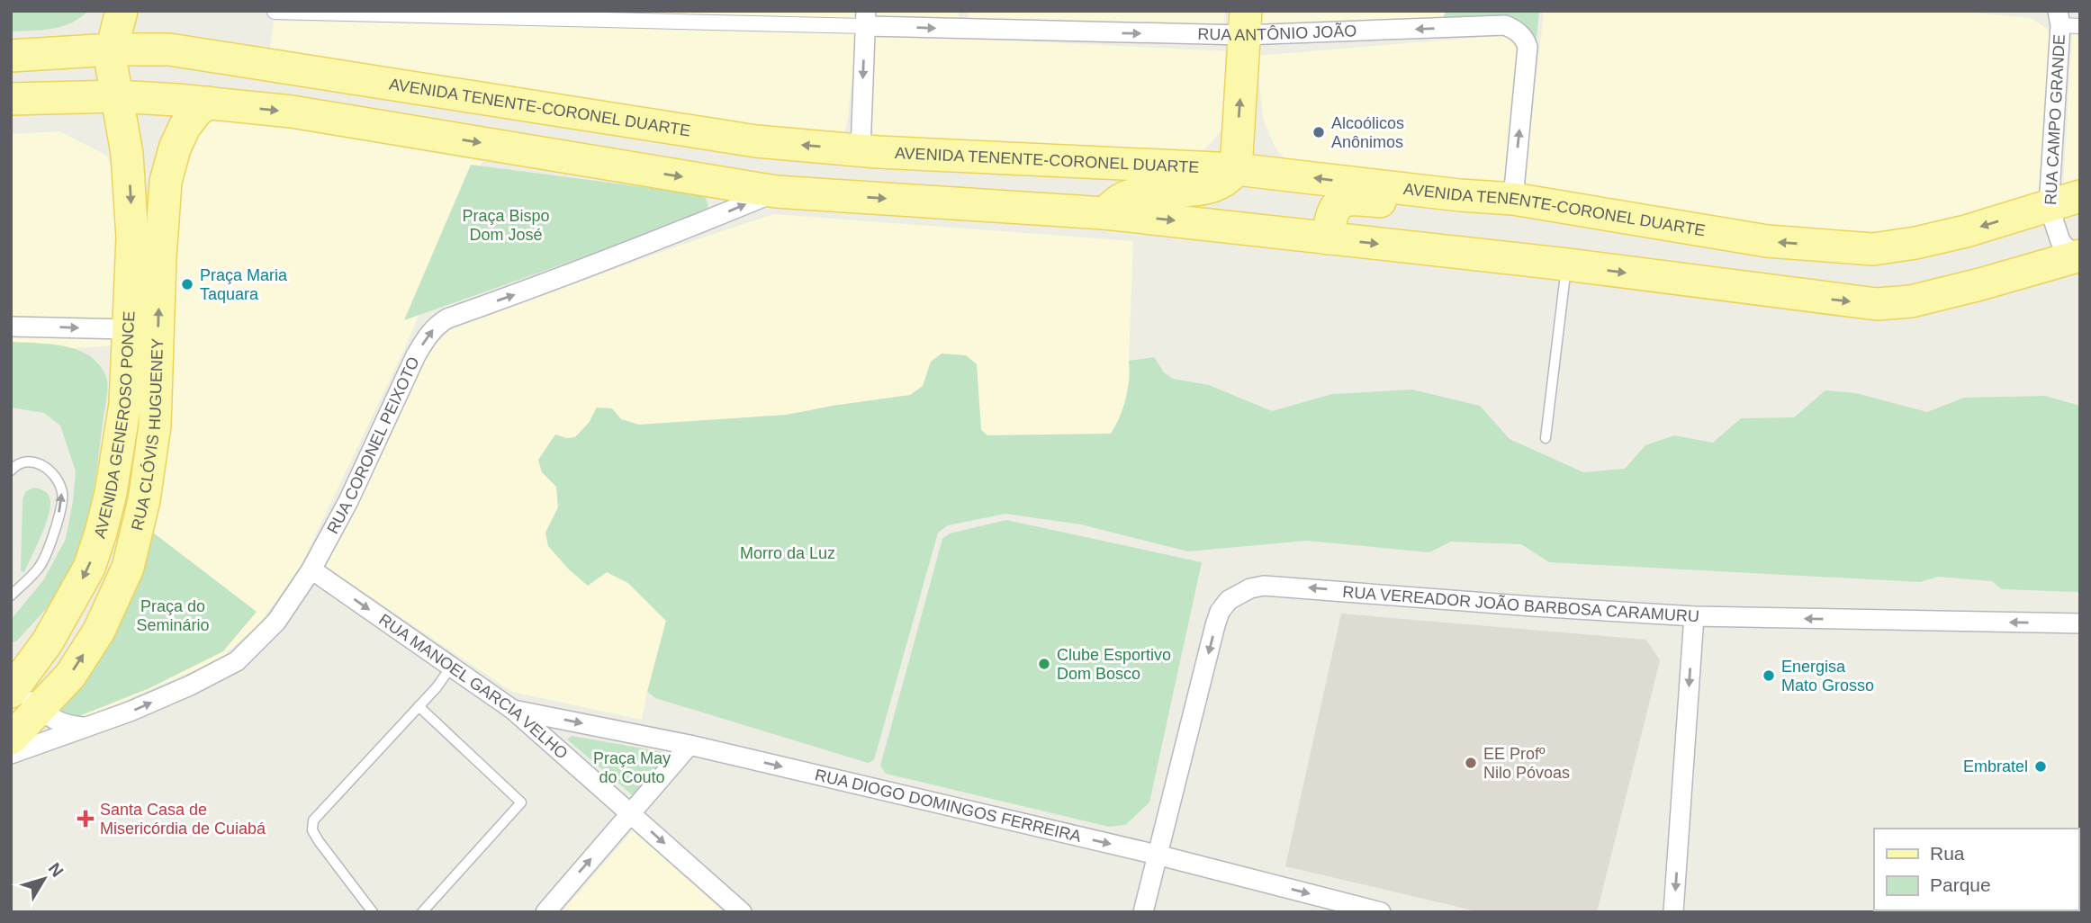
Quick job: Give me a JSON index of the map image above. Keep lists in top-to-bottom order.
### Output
{
  "streets": {
    "main road": ["AVENIDA TENENTE-CORONEL DUARTE", "AVENIDA GENEROSO PONCE", "RUA CLÓVIS HUGUENEY"],
    "street": [
      "RUA ANTÔNIO JOÃO",
      "RUA CAMPO GRANDE",
      "RUA CORONEL PEIXOTO",
      "RUA VEREADOR JOÃO BARBOSA CARAMURU",
      "RUA MANOEL GARCIA VELHO",
      "RUA DIOGO DOMINGOS FERREIRA"
    ]
  },
  "crossings": [
    ["RUA ANTÔNIO JOÃO", "AVENIDA TENENTE-CORONEL DUARTE"],
    ["AVENIDA TENENTE-CORONEL DUARTE", "RUA CAMPO GRANDE"],
    ["AVENIDA TENENTE-CORONEL DUARTE", "AVENIDA GENEROSO PONCE"],
    ["RUA CORONEL PEIXOTO", "RUA MANOEL GARCIA VELHO"],
    ["RUA VEREADOR JOÃO BARBOSA CARAMURU", "RUA DIOGO DOMINGOS FERREIRA"],
    ["RUA MANOEL GARCIA VELHO", "RUA DIOGO DOMINGOS FERREIRA"]
  ],
  "one_way": [
    "AVENIDA GENEROSO PONCE",
    "RUA CLÓVIS HUGUENEY",
    "RUA CORONEL PEIXOTO",
    "RUA VEREADOR JOÃO BARBOSA CARAMURU",
    "RUA MANOEL GARCIA VELHO",
    "RUA DIOGO DOMINGOS FERREIRA"
  ],
  "parks": [
    "Praça Bispo Dom José",
    "Morro da Luz",
    "Praça do Seminário",
    "Praça May do Couto"
  ],
  "places": {
    "other": [
      "Alcoólicos Anônimos",
      "Praça Maria Taquara",
      "Clube Esportivo Dom Bosco",
      "Energisa Mato Grosso",
      "EE Profº Nilo Póvoas",
      "Embratel"
    ],
    "health": ["Santa Casa de Misericórdia de Cuiabá"]
  },
  "legend": ["Rua", "Parque"],
  "north": "top right"
}
